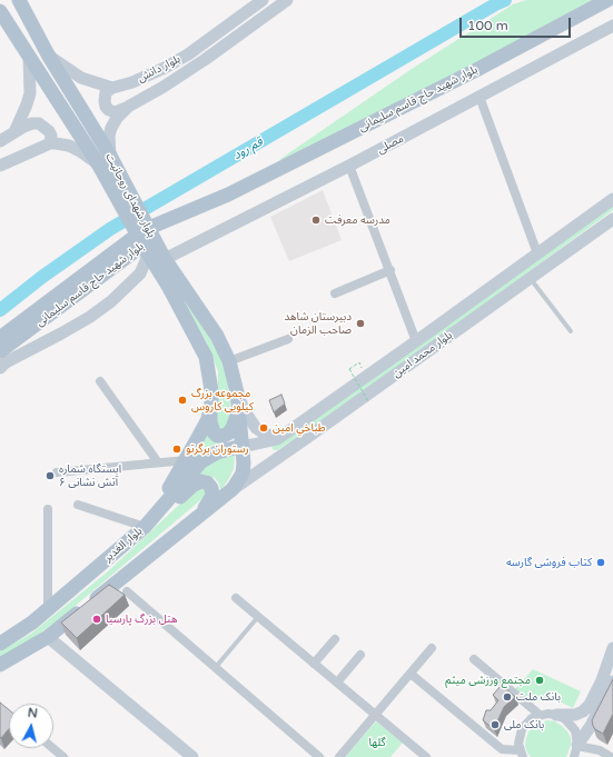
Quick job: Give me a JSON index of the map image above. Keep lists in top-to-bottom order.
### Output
{
  "streets": {
    "main road": [
      "بلوار دانش",
      "بلوار شهید حاج قاسم سلیمانی",
      "مصلی",
      "بلوار شهدای روحانیت",
      "بلوار محمد امین",
      "بلوار الغدیر"
    ]
  },
  "crossings": [
    ["بلوار دانش", "بلوار شهدای روحانیت"],
    ["مصلی", "بلوار شهدای روحانیت"],
    ["بلوار شهدای روحانیت", "بلوار محمد امین"],
    ["بلوار شهدای روحانیت", "بلوار الغدیر"],
    ["بلوار محمد امین", "بلوار الغدیر"]
  ],
  "water": ["قم رود"],
  "parks": ["گلها"],
  "places": [
    "مدرسه معرفت",
    "دبیرستان شاهد صاحب الزمان",
    "مجموعه بزرگ کیلویی کاروس",
    "طباخي امين",
    "رستوران برگرتو",
    "ایستگاه شماره ۶ آتش نشانی",
    "کتاب فروشی گارسه",
    "هتل بزرگ پارسیا",
    "مجتمع ورزشی میثم",
    "بانک ملت",
    "بانک ملی"
  ],
  "scale_bar": "100 m",
  "north": "top"
}
